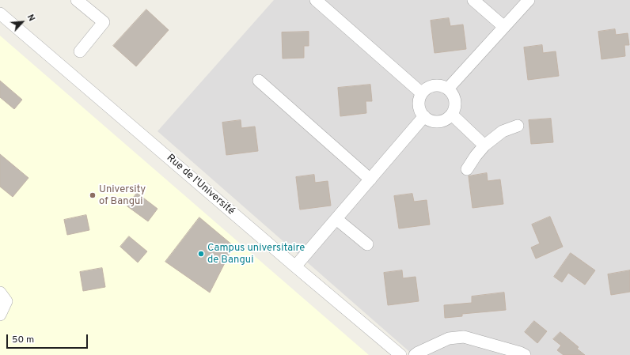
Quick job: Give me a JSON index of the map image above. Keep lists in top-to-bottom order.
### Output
{
  "streets": {
    "street": ["Rue de l'Université"]
  },
  "places": ["University of Bangui", "Campus universitaire de Bangui"],
  "scale_bar": "50 m",
  "north": "top right"
}
